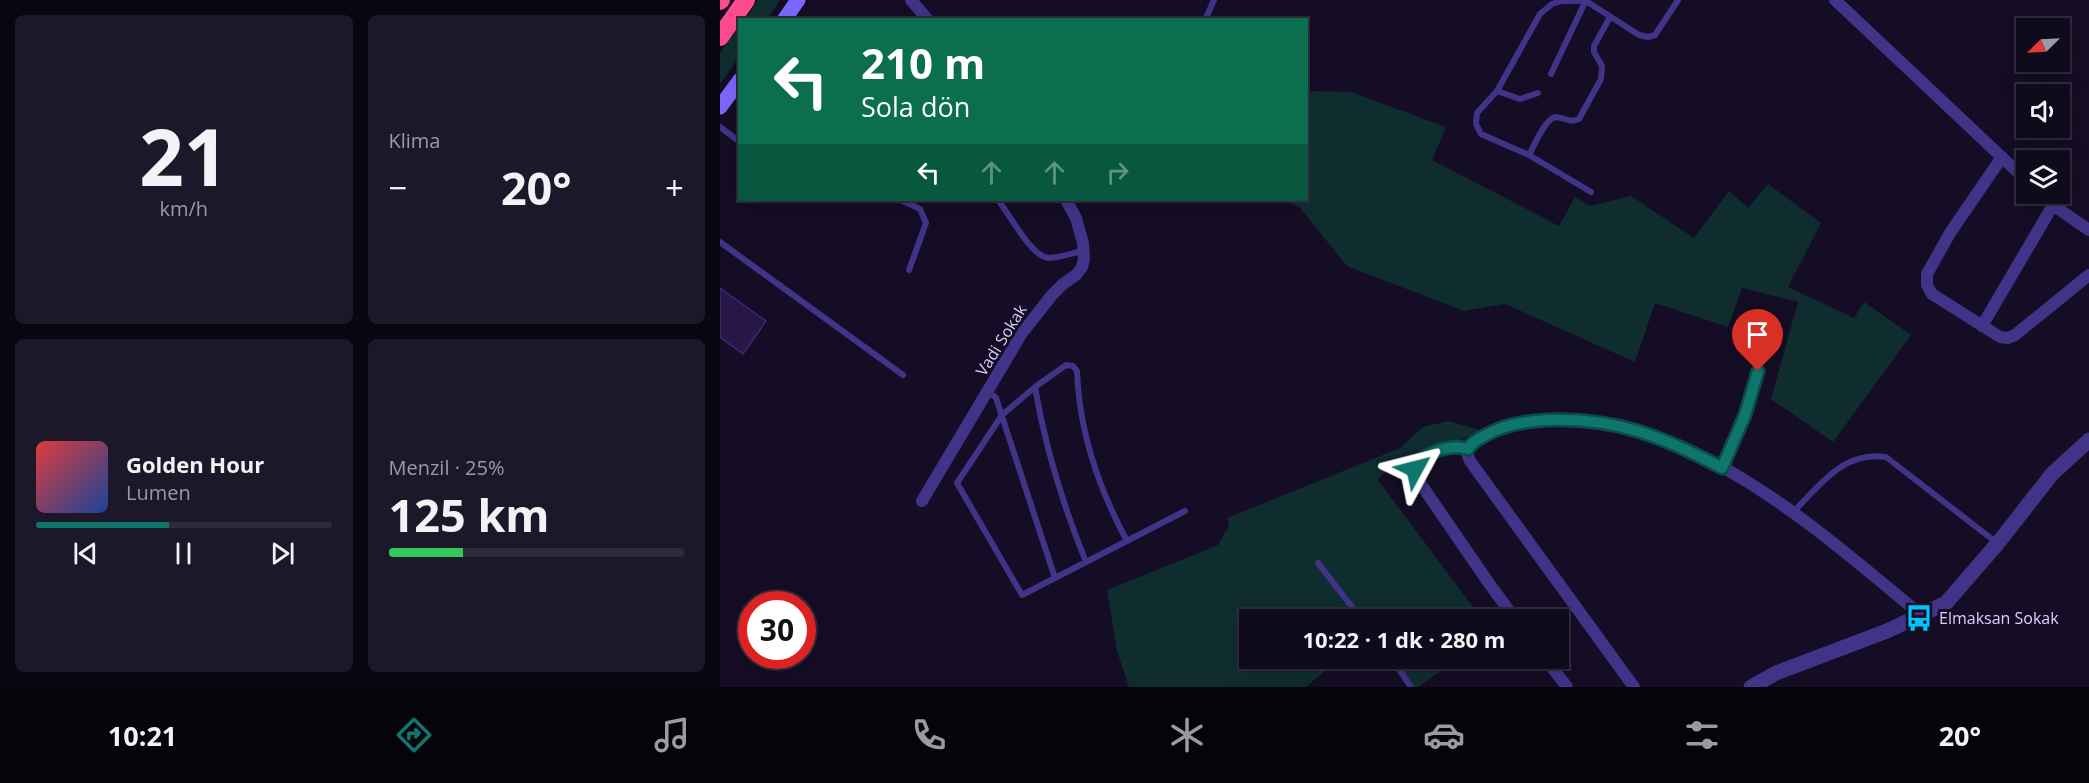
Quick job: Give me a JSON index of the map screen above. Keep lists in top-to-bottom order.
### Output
{
  "streets": {
    "street": ["Vadi Sokak"]
  },
  "places": {
    "bus stop": ["Elmaksan Sokak"]
  },
  "north": "bottom left",
  "page": {
    "tile": [
      ["21", "km/h"],
      "Klima",
      ["Menzil · 25%", "125 km"]
    ],
    "turn": ["210 m", "Sola dön"],
    "heat": ["−", "20°", "+"],
    "song": ["Golden Hour", "Lumen"],
    "limit": "30",
    "trip": "10:22 · 1 dk · 280 m",
    "tabs": ["10:21", "20°"]
  }
}
